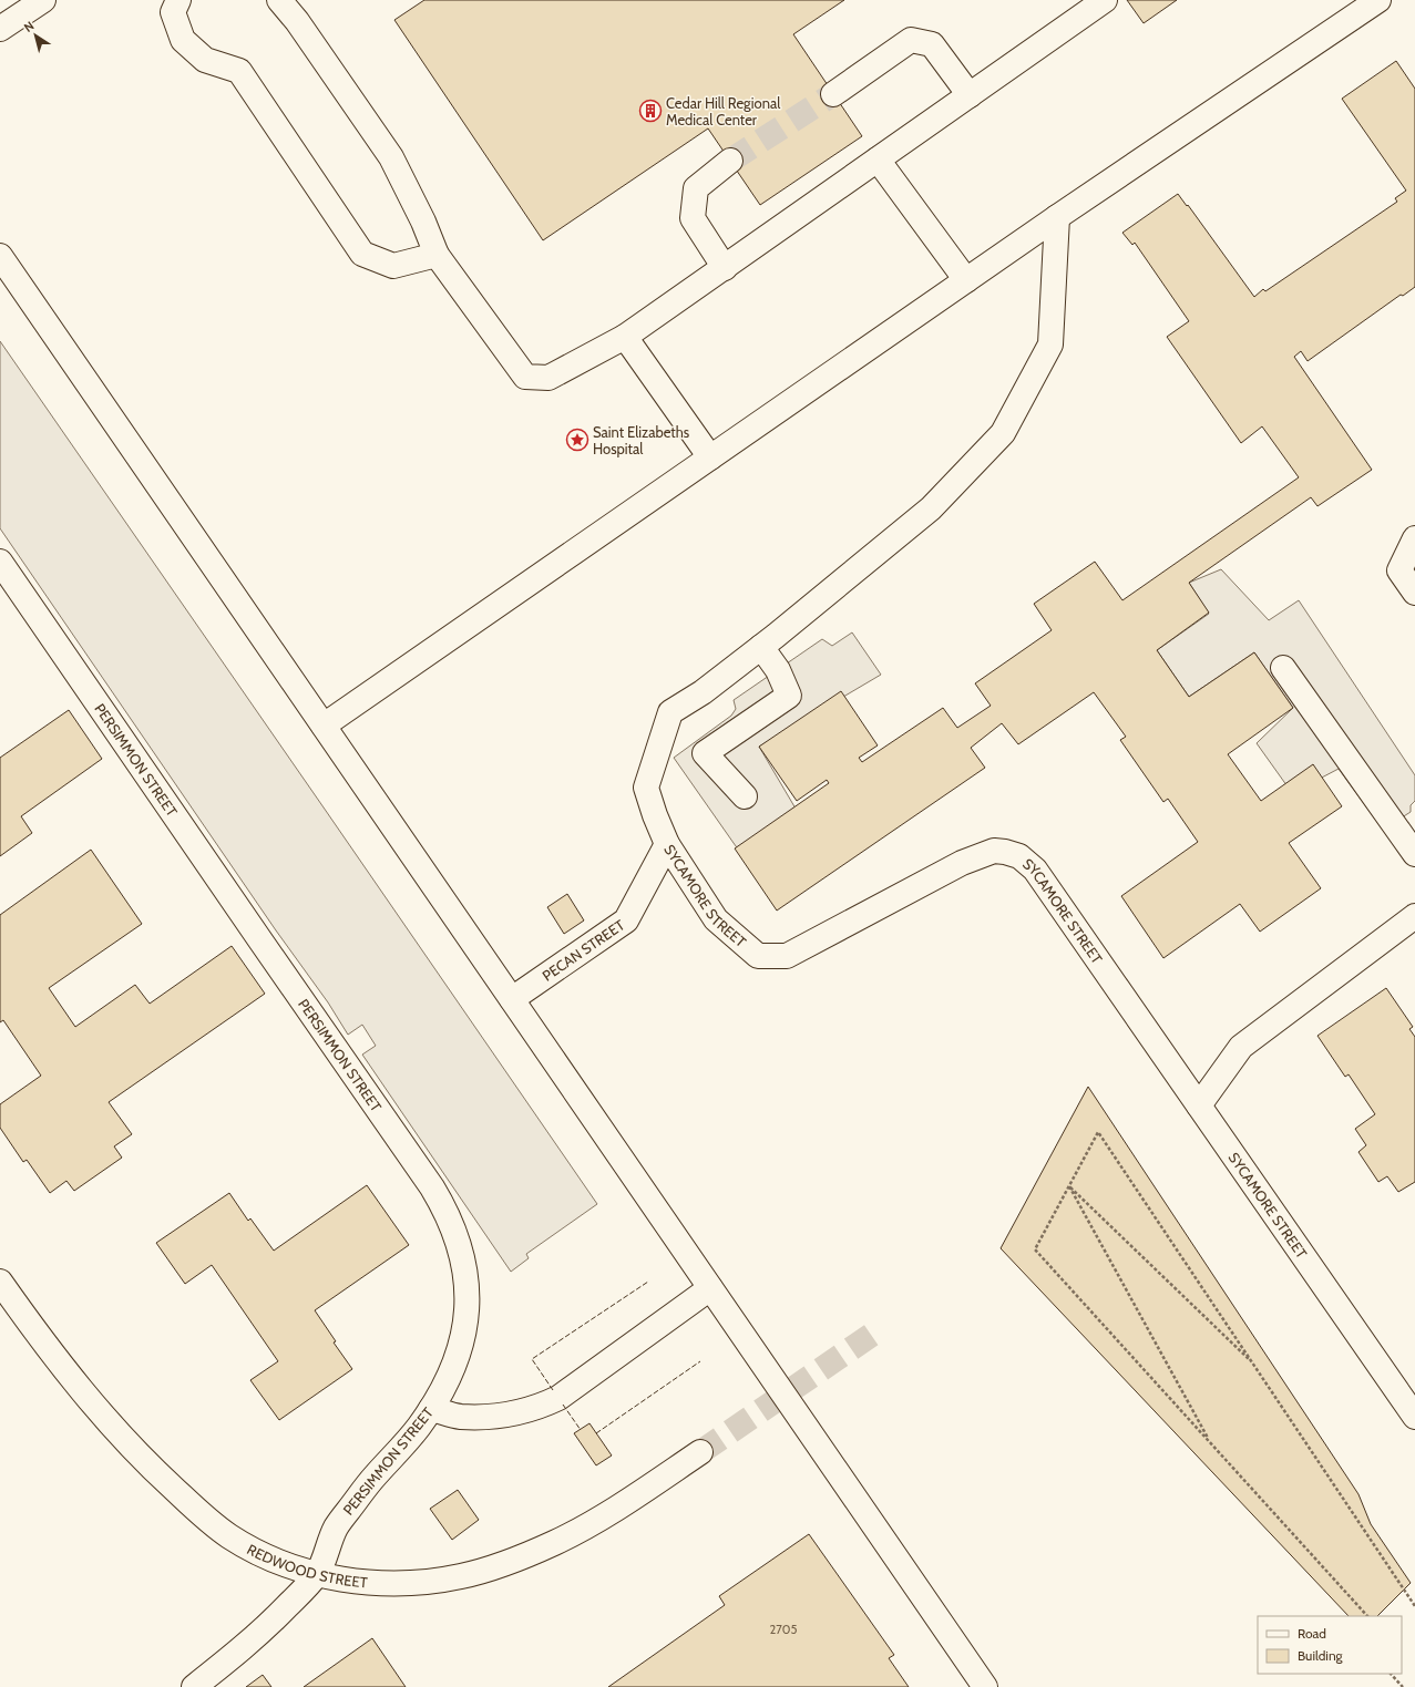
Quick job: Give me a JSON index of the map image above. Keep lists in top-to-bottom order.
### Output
{
  "streets": {
    "street": [
      "PERSIMMON STREET",
      "SYCAMORE STREET",
      "PECAN STREET",
      "REDWOOD STREET"
    ]
  },
  "crossings": [
    ["PERSIMMON STREET", "REDWOOD STREET"],
    ["SYCAMORE STREET", "PECAN STREET"]
  ],
  "places": {
    "building": ["Cedar Hill Regional Medical Center"],
    "place": ["Saint Elizabeths Hospital"]
  },
  "house_numbers": ["2705"],
  "legend": ["Road", "Building"],
  "north": "top left"
}
